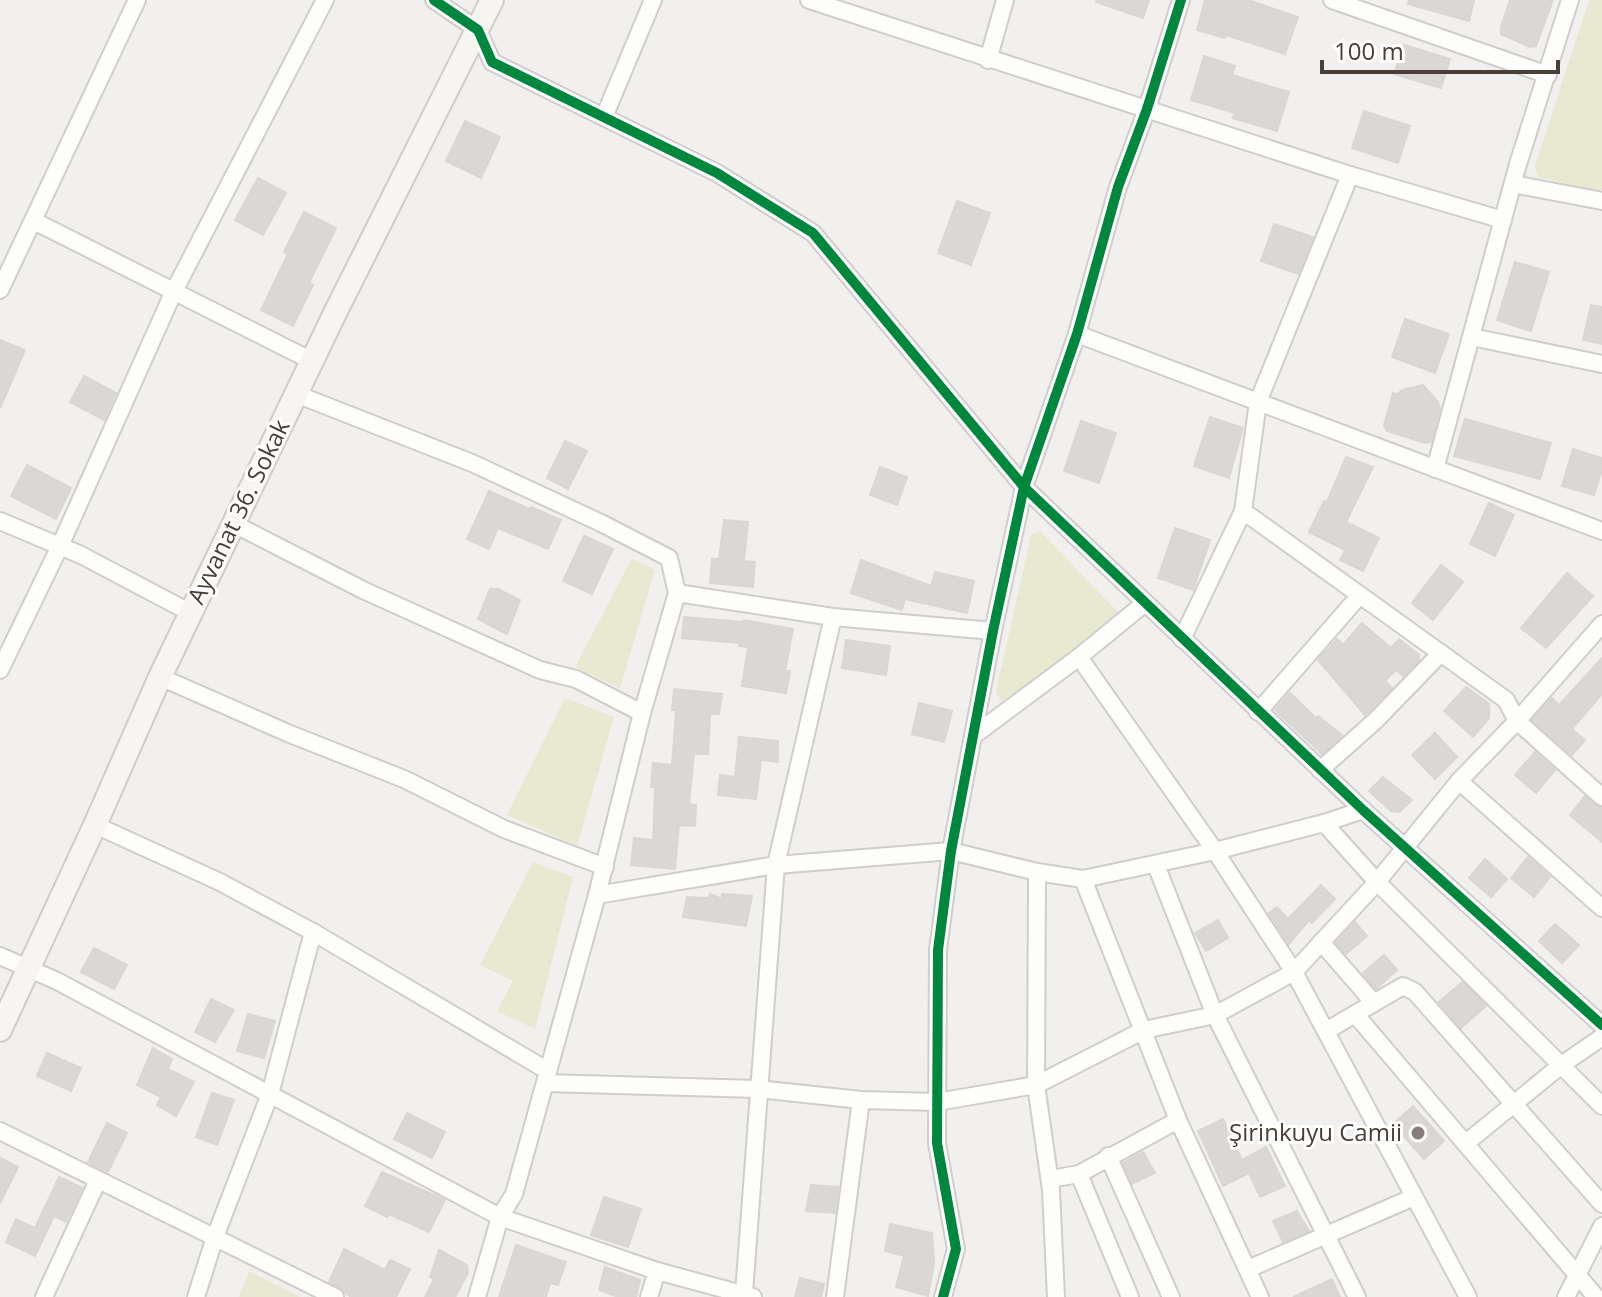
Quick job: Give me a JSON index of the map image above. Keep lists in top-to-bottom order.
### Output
{
  "streets": {
    "street": ["Ayvanat 36. Sokak"]
  },
  "places": ["Şirinkuyu Camii"],
  "scale_bar": "100 m"
}
